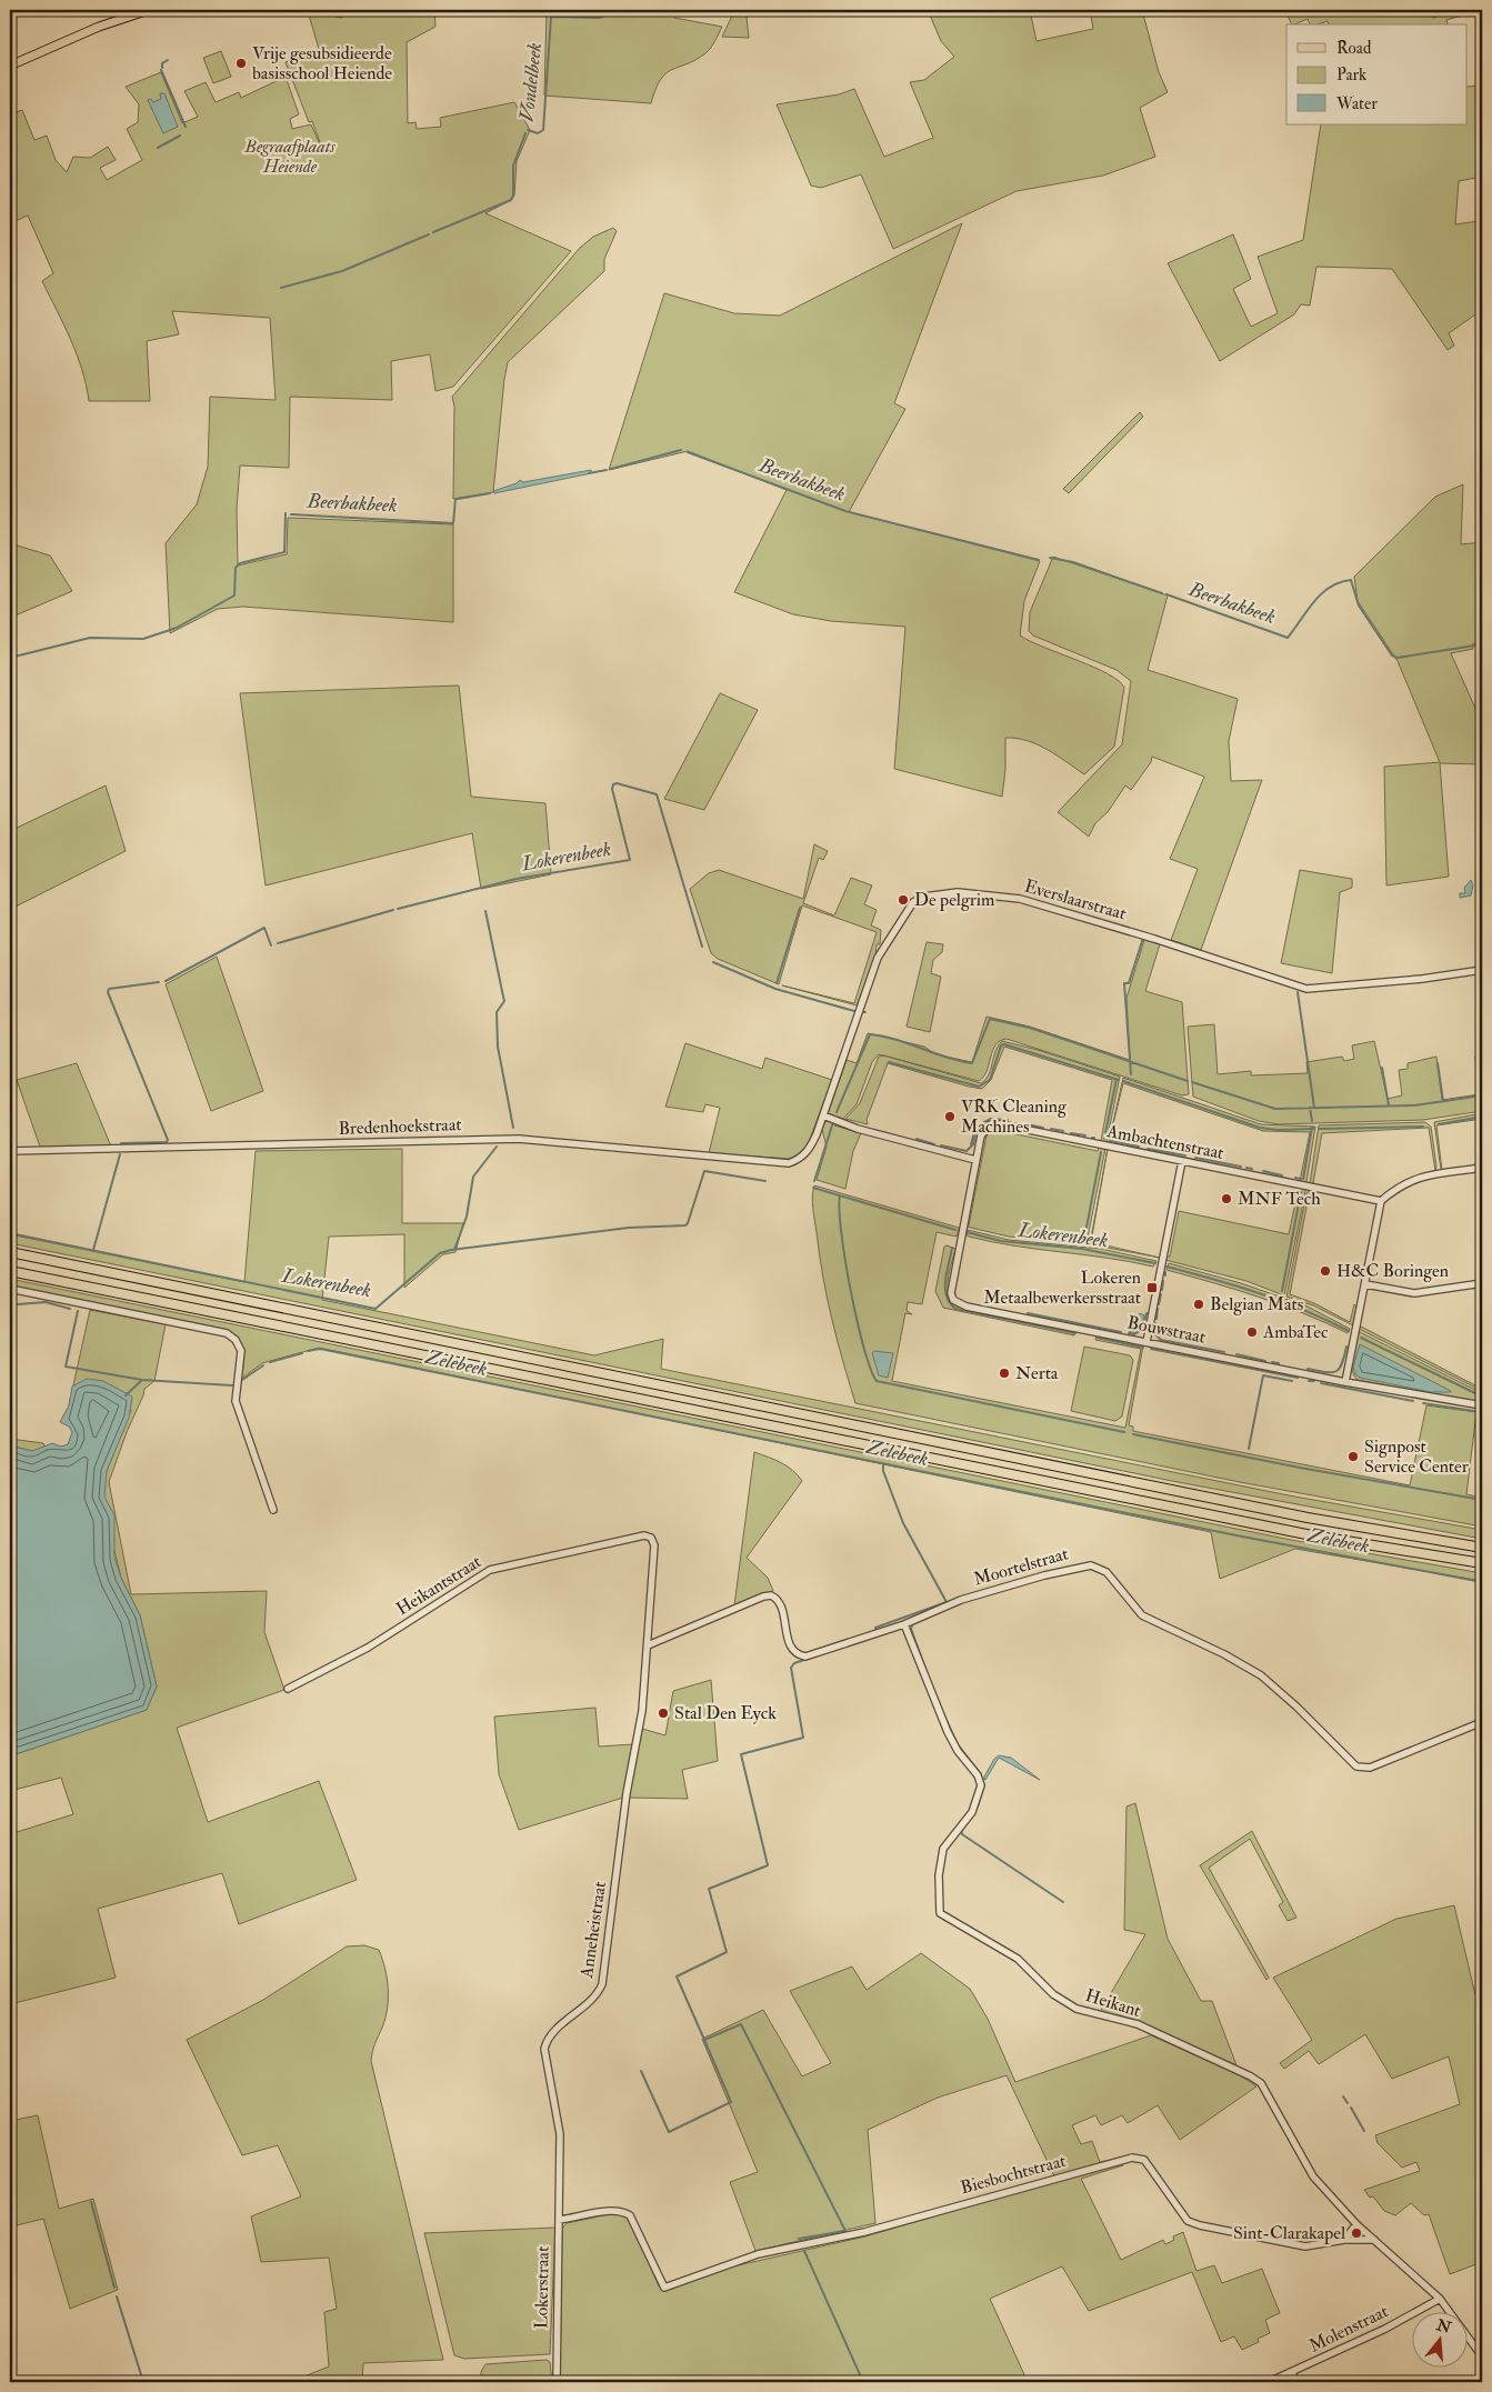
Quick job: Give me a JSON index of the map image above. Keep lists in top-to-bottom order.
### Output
{
  "streets": {
    "street": [
      "Everslaarstraat",
      "Bredenhoekstraat",
      "Ambachtenstraat",
      "Bouwstraat",
      "Moortelstraat",
      "Heikantstraat",
      "Anneheistraat",
      "Heikant",
      "Biesbochtstraat",
      "Lokerstraat",
      "Molenstraat"
    ]
  },
  "crossings": [
    ["Everslaarstraat", "Bredenhoekstraat"],
    ["Ambachtenstraat", "Bouwstraat"],
    ["Moortelstraat", "Anneheistraat"],
    ["Moortelstraat", "Heikant"],
    ["Heikantstraat", "Anneheistraat"],
    ["Anneheistraat", "Biesbochtstraat"],
    ["Anneheistraat", "Lokerstraat"],
    ["Heikant", "Biesbochtstraat"],
    ["Heikant", "Molenstraat"],
    ["Biesbochtstraat", "Lokerstraat"]
  ],
  "water": [
    "Vondelbeek",
    "Beerbakbeek",
    "Lokerenbeek",
    "Zelebeek"
  ],
  "parks": ["Begraafplaats Heiende"],
  "places": {
    "other": [
      "Vrije gesubsidieerde basisschool Heiende",
      "De pelgrim",
      "VRK Cleaning Machines",
      "MNF Tech",
      "H&C Boringen",
      "Belgian Mats",
      "AmbaTec",
      "Nerta",
      "Signpost Service Center",
      "Stal Den Eyck",
      "Sint-Clarakapel"
    ],
    "transit": ["Lokeren Metaalbewerkersstraat"]
  },
  "legend": ["Road", "Park", "Water"],
  "north": "top"
}
